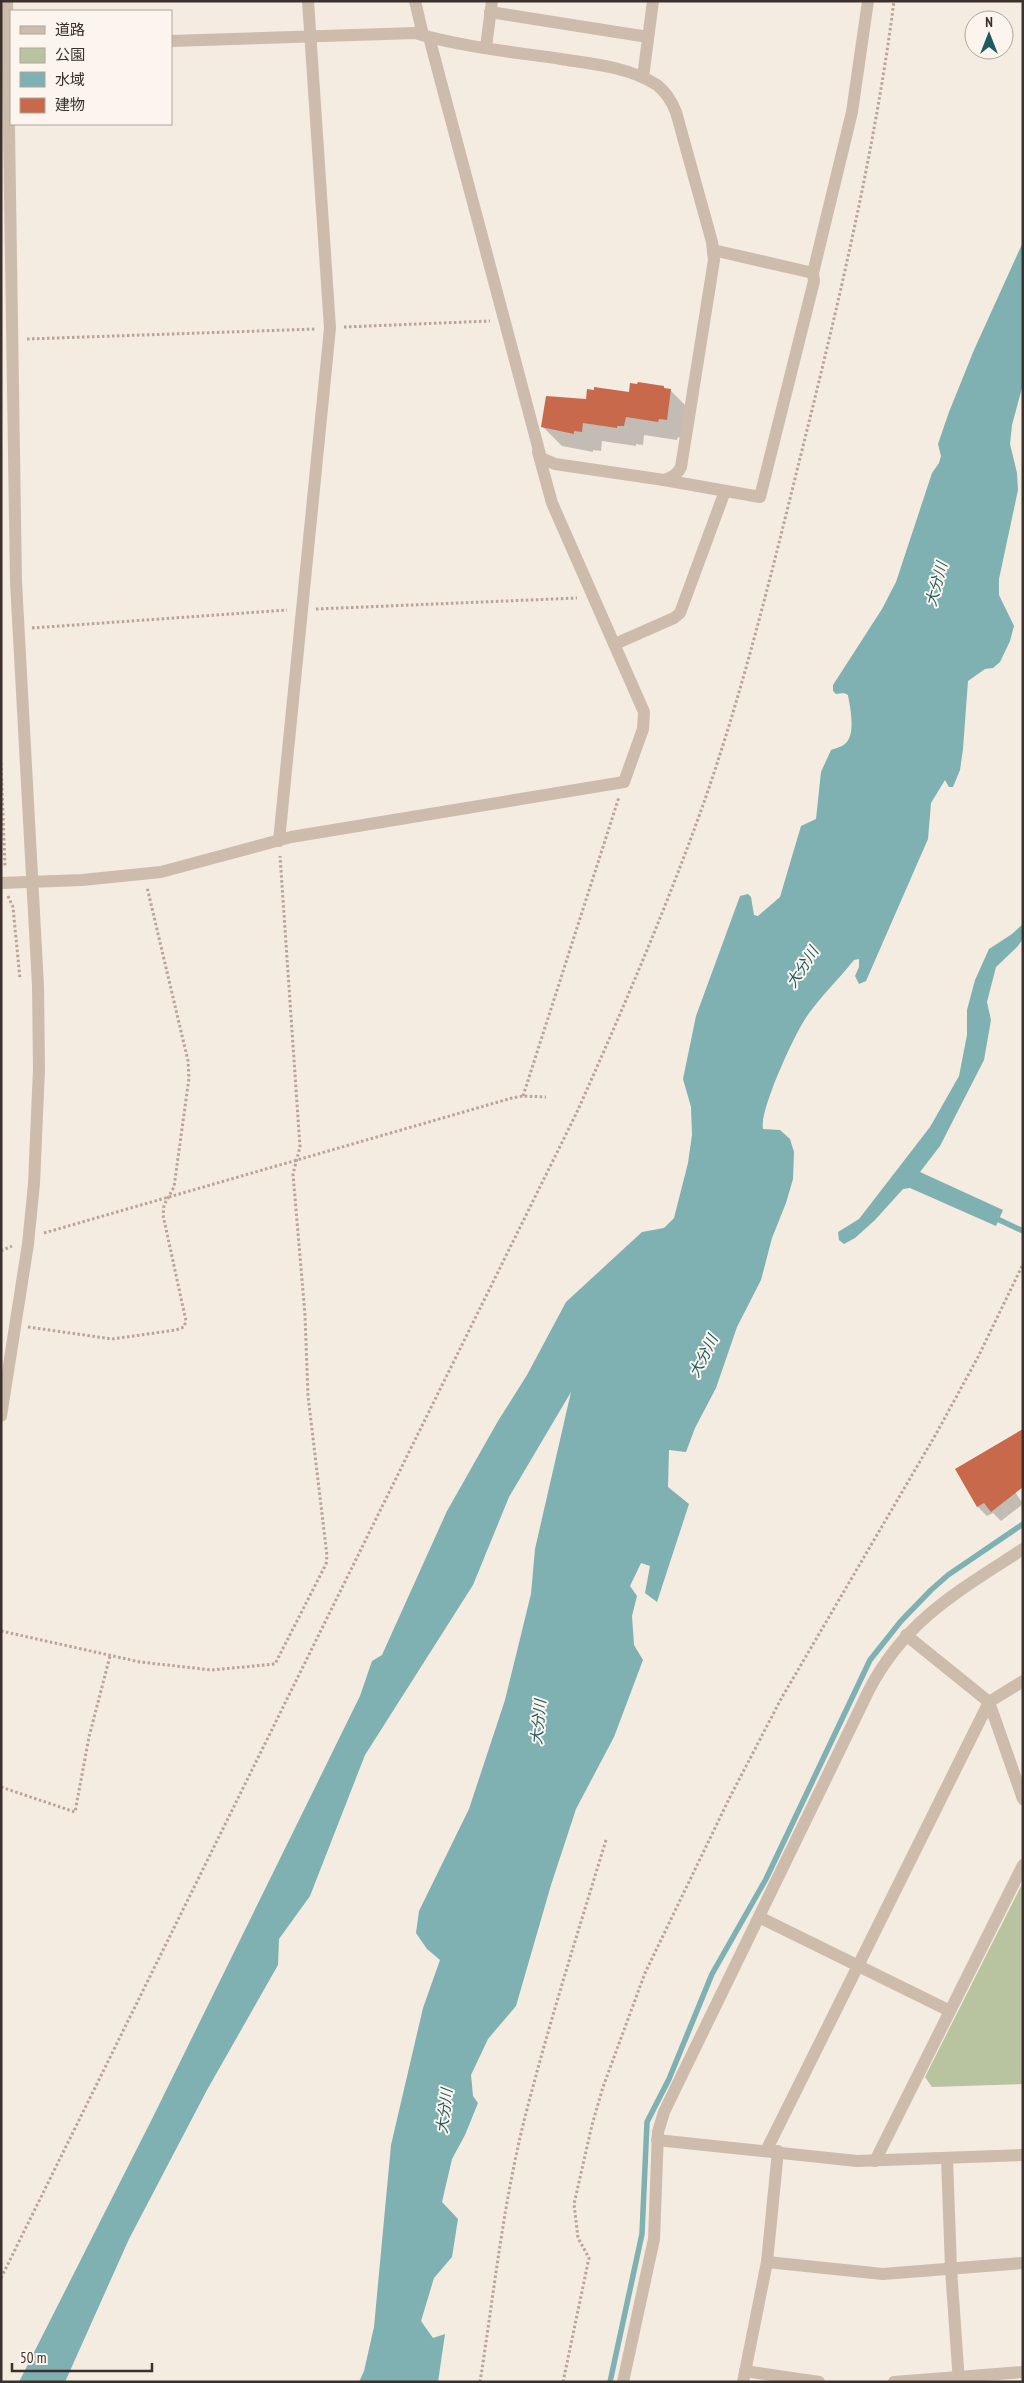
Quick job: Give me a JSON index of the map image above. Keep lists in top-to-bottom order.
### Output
{
  "water": ["大分川"],
  "legend": [
    "道路",
    "公園",
    "水域",
    "建物"
  ],
  "scale_bar": "50 m",
  "north": "top"
}
